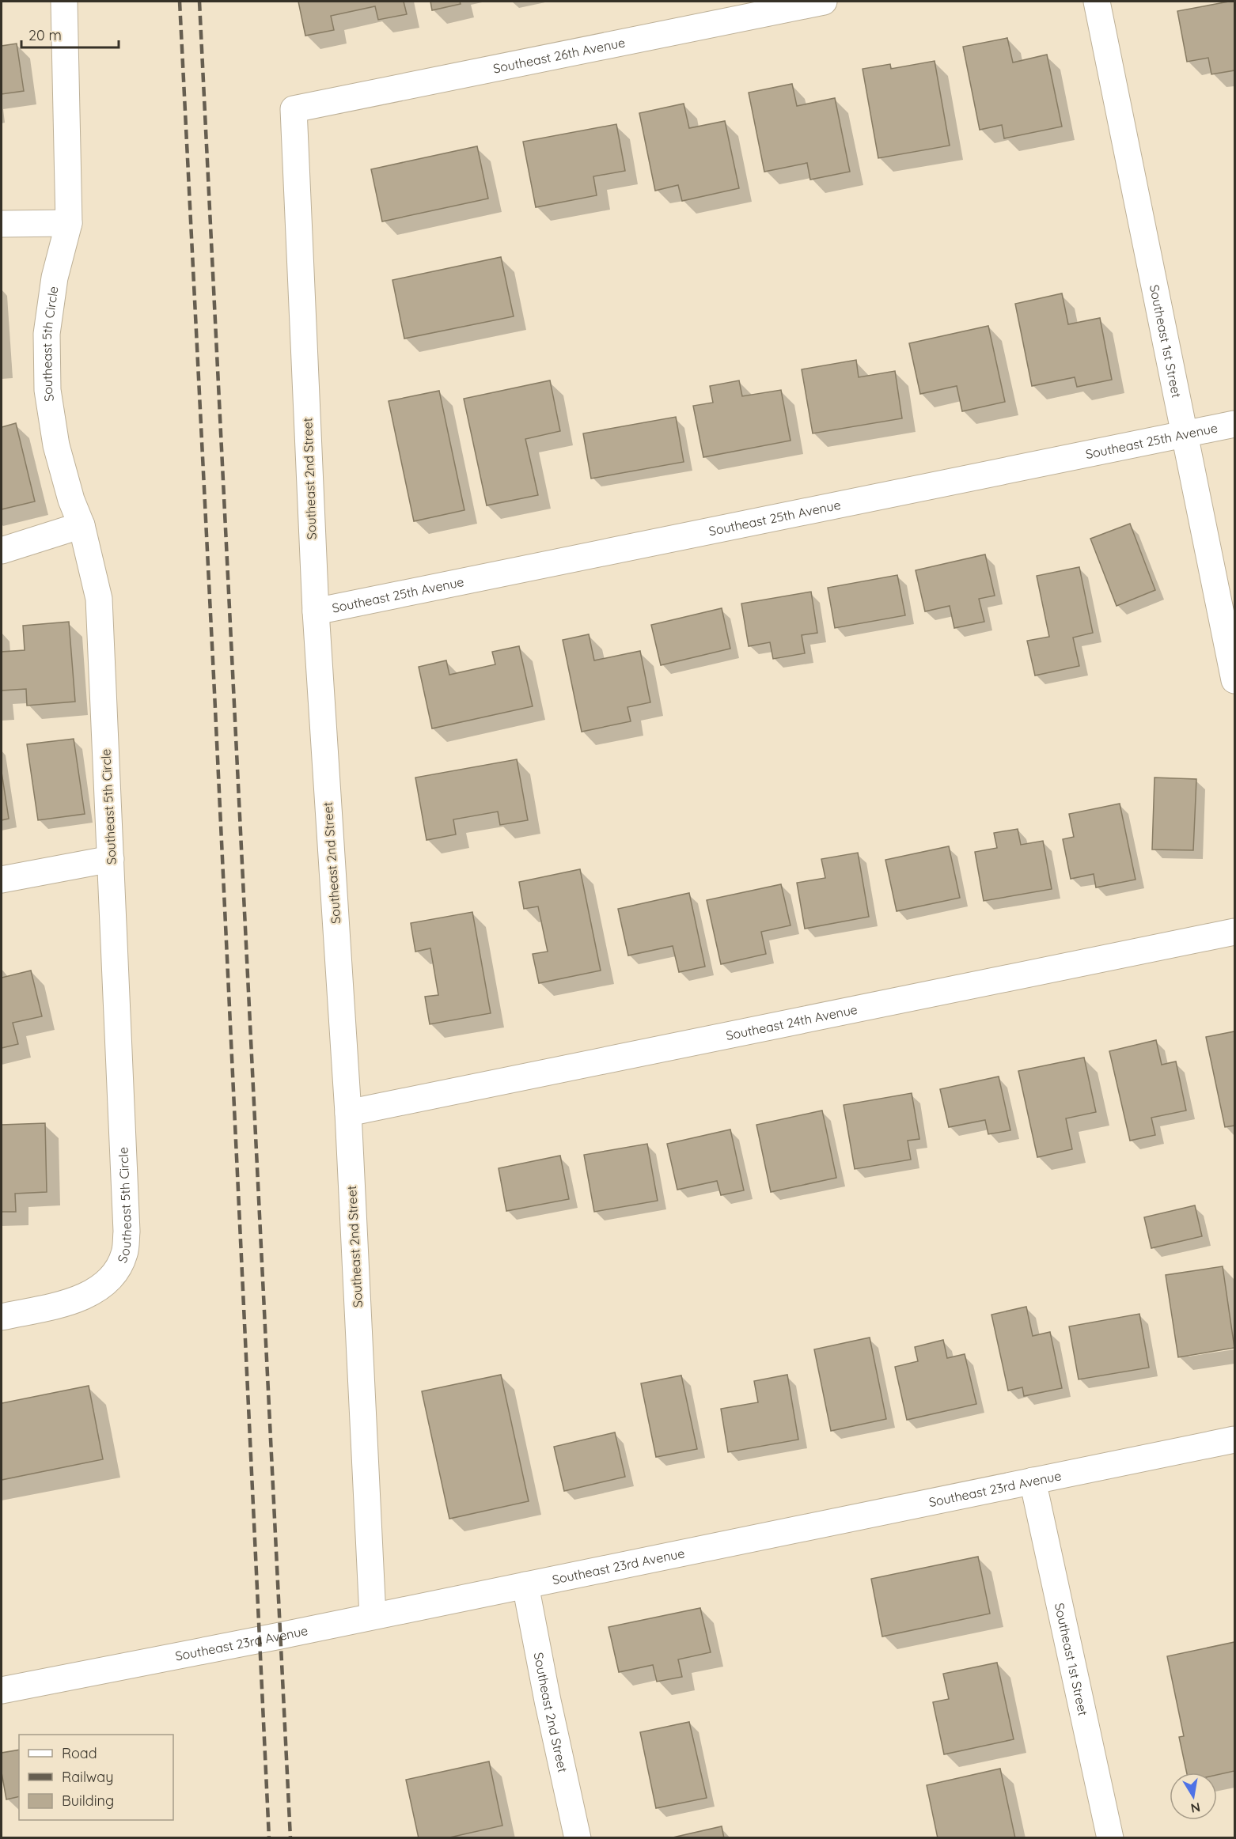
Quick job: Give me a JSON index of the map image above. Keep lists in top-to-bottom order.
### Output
{
  "streets": {
    "street": [
      "Southeast 26th Avenue",
      "Southeast 1st Street",
      "Southeast 5th Circle",
      "Southeast 25th Avenue",
      "Southeast 2nd Street",
      "Southeast 24th Avenue",
      "Southeast 23rd Avenue"
    ]
  },
  "crossings": [
    ["Southeast 26th Avenue", "Southeast 2nd Street"],
    ["Southeast 1st Street", "Southeast 25th Avenue"],
    ["Southeast 1st Street", "Southeast 23rd Avenue"],
    ["Southeast 25th Avenue", "Southeast 2nd Street"],
    ["Southeast 2nd Street", "Southeast 24th Avenue"],
    ["Southeast 2nd Street", "Southeast 23rd Avenue"]
  ],
  "legend": ["Road", "Railway", "Building"],
  "scale_bar": "20 m",
  "north": "bottom"
}
